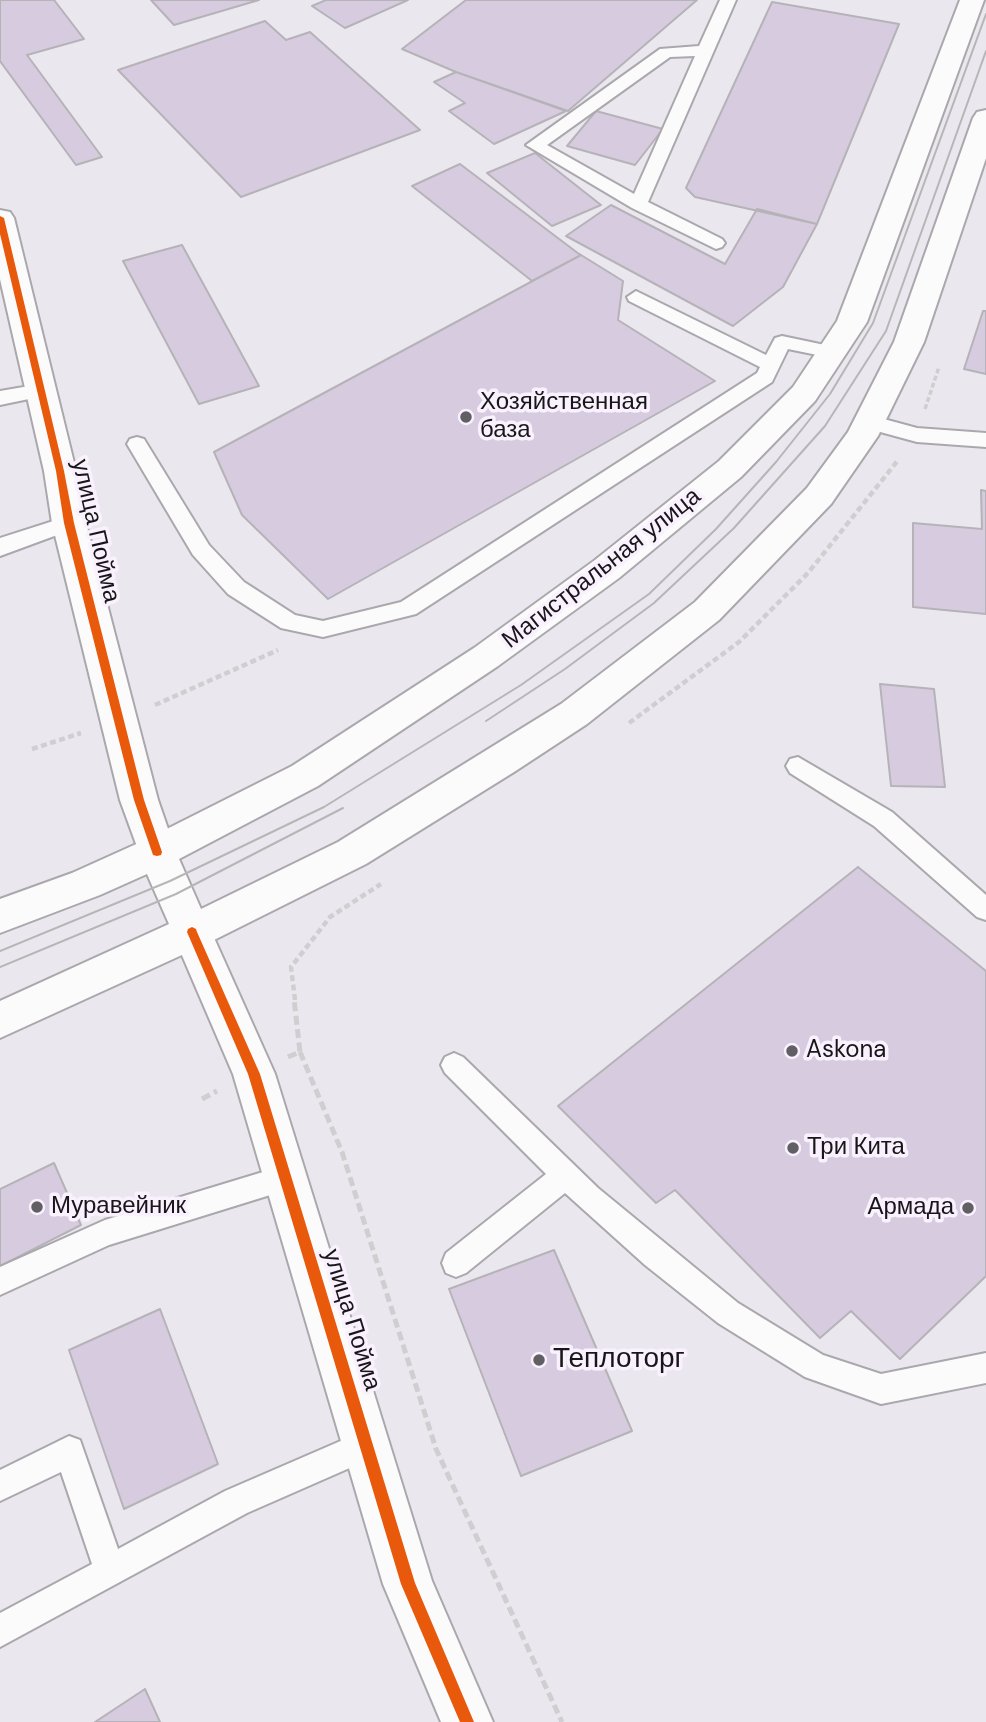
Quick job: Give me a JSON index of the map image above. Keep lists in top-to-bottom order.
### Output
{
  "streets": {
    "main road": ["улица Пойма", "Магистральная улица"]
  },
  "crossings": [
    ["улица Пойма", "Магистральная улица"]
  ],
  "places": [
    "Хозяйственная база",
    "Askona",
    "Три Кита",
    "Муравейник",
    "Армада",
    "Теплоторг"
  ]
}
